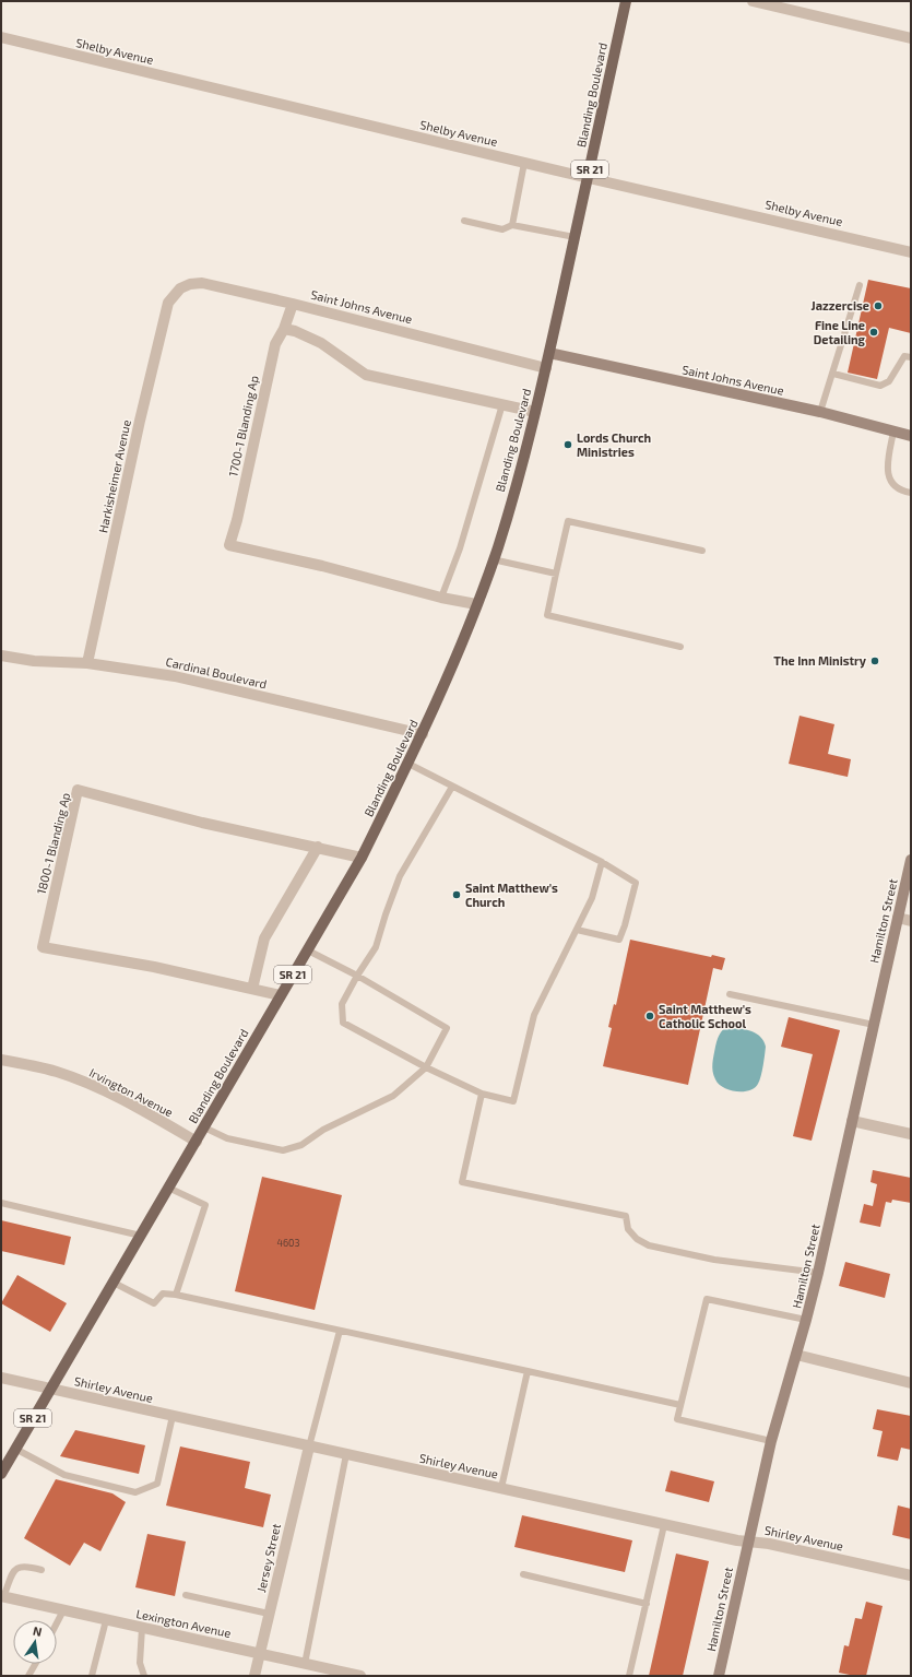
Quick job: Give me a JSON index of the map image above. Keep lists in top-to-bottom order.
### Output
{
  "streets": {
    "main road": ["Blanding Boulevard", "SR 21"],
    "street": [
      "Shelby Avenue",
      "Saint Johns Avenue",
      "1700-1 Blanding Ap",
      "Harkisheimer Avenue",
      "Cardinal Boulevard",
      "1800-1 Blanding Ap",
      "Hamilton Street",
      "Irvington Avenue",
      "Shirley Avenue",
      "Jersey Street",
      "Lexington Avenue"
    ]
  },
  "crossings": [
    ["Shelby Avenue", "Blanding Boulevard"],
    ["Blanding Boulevard", "Saint Johns Avenue"],
    ["Blanding Boulevard", "1700-1 Blanding Ap"],
    ["Blanding Boulevard", "Cardinal Boulevard"],
    ["Blanding Boulevard", "1800-1 Blanding Ap"],
    ["Blanding Boulevard", "Irvington Avenue"],
    ["Blanding Boulevard", "Shirley Avenue"],
    ["Saint Johns Avenue", "Harkisheimer Avenue"],
    ["Harkisheimer Avenue", "Cardinal Boulevard"],
    ["Hamilton Street", "Shirley Avenue"],
    ["Shirley Avenue", "Jersey Street"],
    ["Jersey Street", "Lexington Avenue"]
  ],
  "places": [
    "Jazzercise",
    "Fine Line Detailing",
    "Lords Church Ministries",
    "The Inn Ministry",
    "Saint Matthew's Church",
    "Saint Matthew's Catholic School"
  ],
  "house_numbers": ["4603"],
  "north": "top"
}
